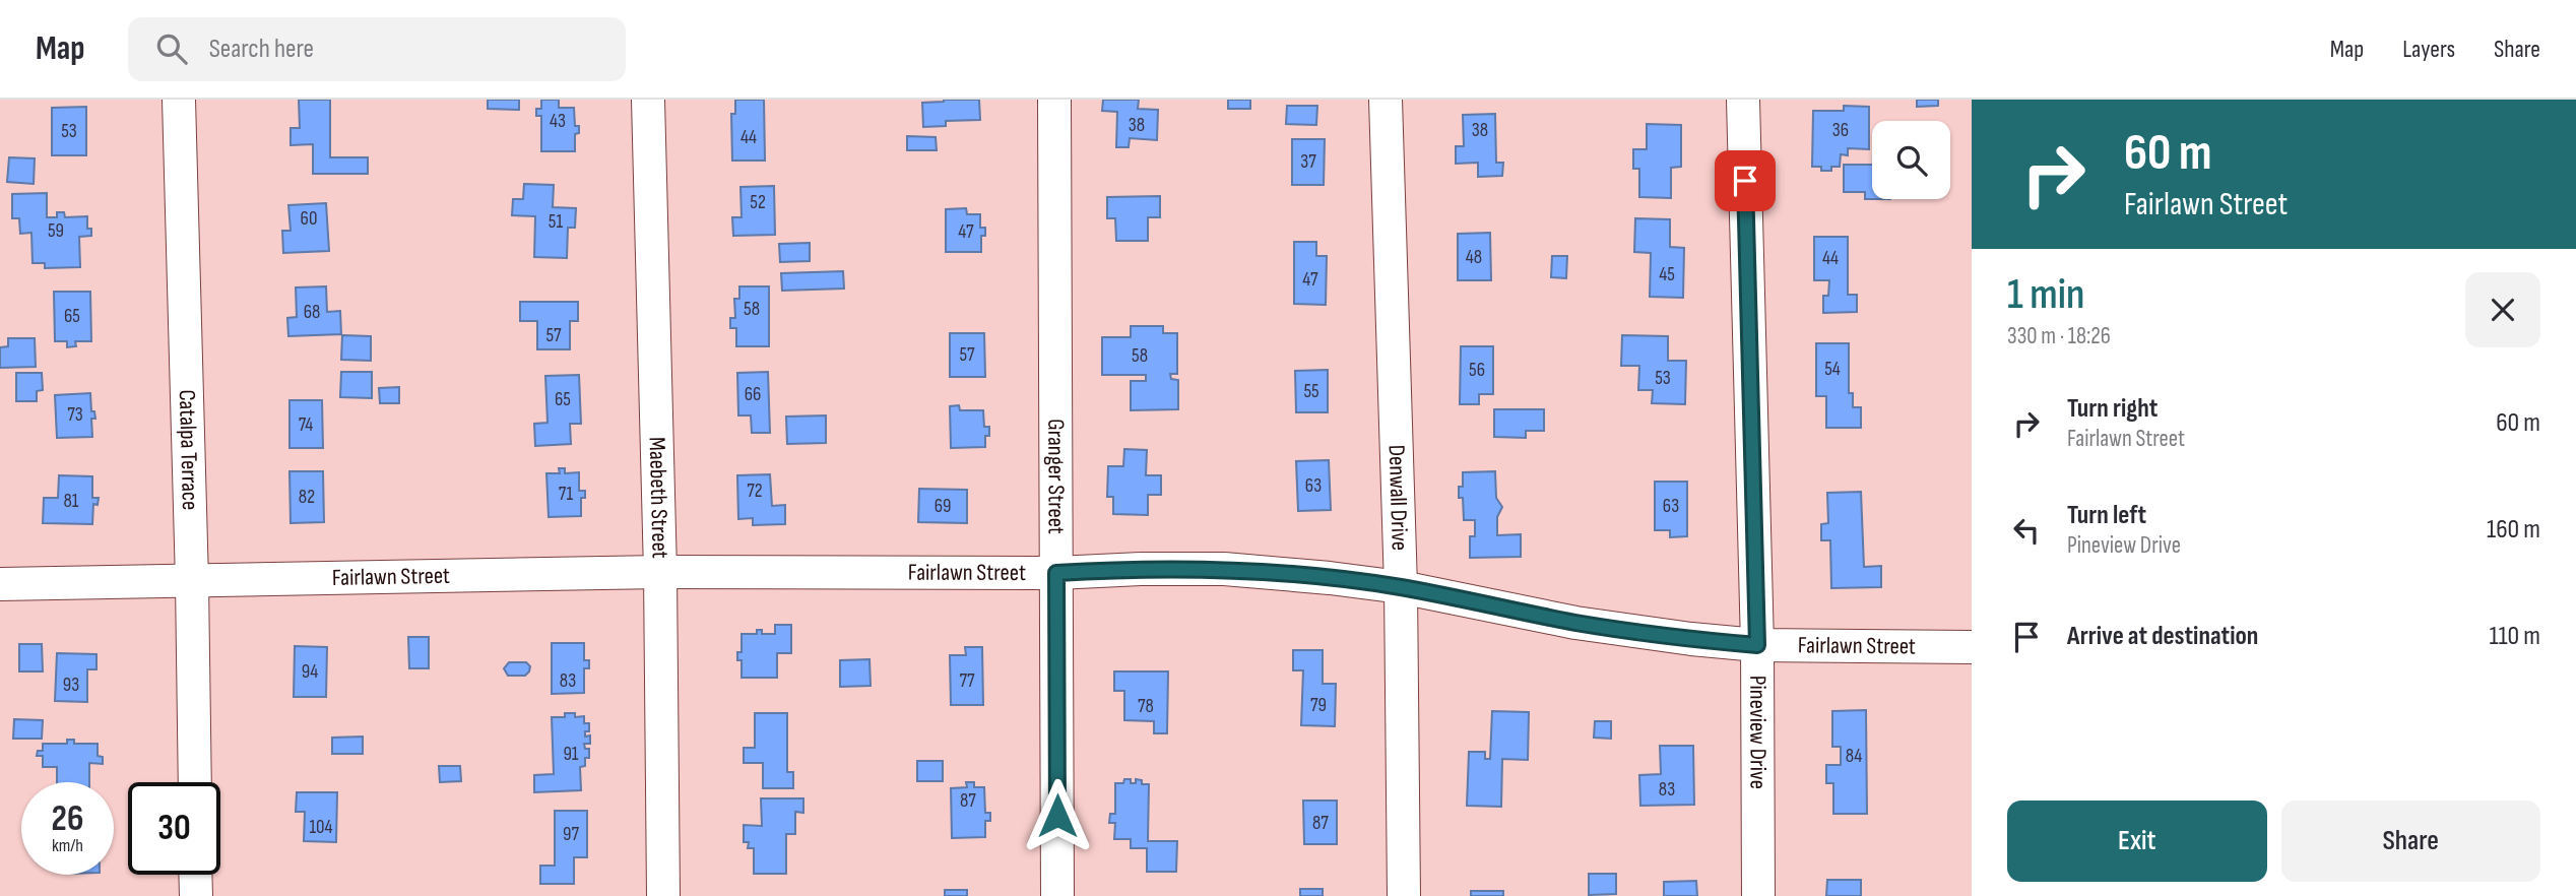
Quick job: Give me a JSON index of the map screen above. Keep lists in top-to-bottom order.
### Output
{
  "streets": {
    "street": [
      "Catalpa Terrace",
      "Granger Street",
      "Maebeth Street",
      "Denwall Drive",
      "Fairlawn Street",
      "Pineview Drive"
    ]
  },
  "crossings": [
    ["Catalpa Terrace", "Fairlawn Street"],
    ["Granger Street", "Fairlawn Street"],
    ["Maebeth Street", "Fairlawn Street"],
    ["Denwall Drive", "Fairlawn Street"],
    ["Fairlawn Street", "Pineview Drive"]
  ],
  "house_numbers": [
    "43",
    "38",
    "38",
    "36",
    "53",
    "44",
    "37",
    "52",
    "60",
    "51",
    "59",
    "47",
    "48",
    "44",
    "45",
    "47",
    "58",
    "68",
    "65",
    "57",
    "57",
    "58",
    "54",
    "56",
    "53",
    "55",
    "66",
    "65",
    "73",
    "74",
    "63",
    "72",
    "71",
    "82",
    "81",
    "69",
    "63",
    "94",
    "83",
    "77",
    "93",
    "79",
    "78",
    "91",
    "84",
    "83",
    "87",
    "87",
    "104",
    "97"
  ],
  "page": {
    "header": "Map",
    "search": "Search here",
    "nav": ["Map", "Layers", "Share"],
    "turn": ["60 m", "Fairlawn Street"],
    "heading": ["1 min", "330 m · 18:26"],
    "list": [
      {
        "name": "Turn right",
        "note": "Fairlawn Street",
        "value": "60 m"
      },
      {
        "name": "Turn left",
        "note": "Pineview Drive",
        "value": "160 m"
      },
      {
        "name": "Arrive at destination",
        "value": "110 m"
      }
    ],
    "speed": "26 km/h",
    "limit": "30",
    "buttons": ["Exit", "Share"]
  }
}
